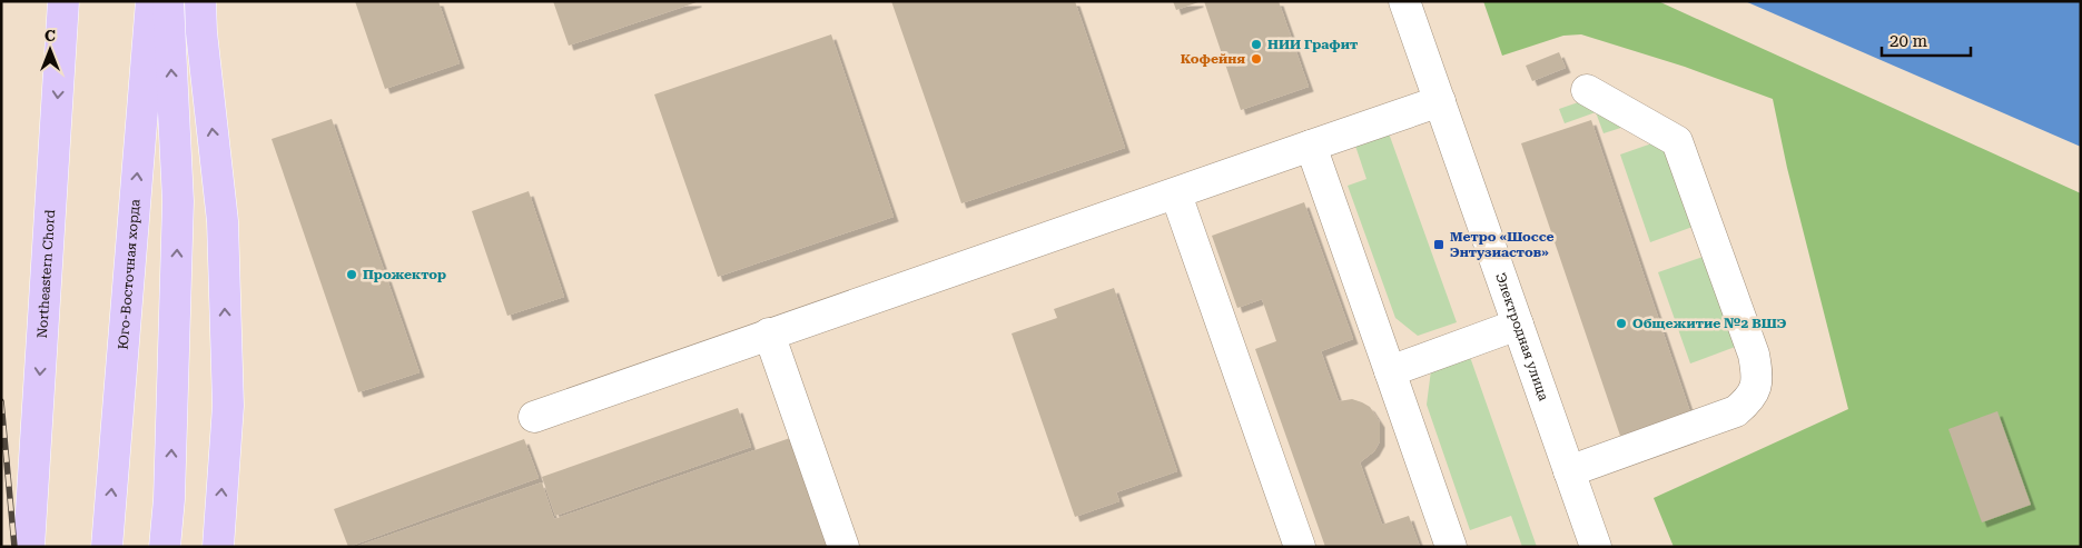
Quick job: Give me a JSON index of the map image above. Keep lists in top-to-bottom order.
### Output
{
  "streets": {
    "main road": ["Northeastern Chord", "Юго-Восточная хорда"],
    "street": ["Электродная улица"]
  },
  "places": {
    "other": [
      "НИИ Графит",
      "Кофейня",
      "Прожектор",
      "Общежитие №2 ВШЭ"
    ],
    "transit": ["Метро «Шоссе Энтузиастов»"]
  },
  "scale_bar": "20 m",
  "north": "top"
}
